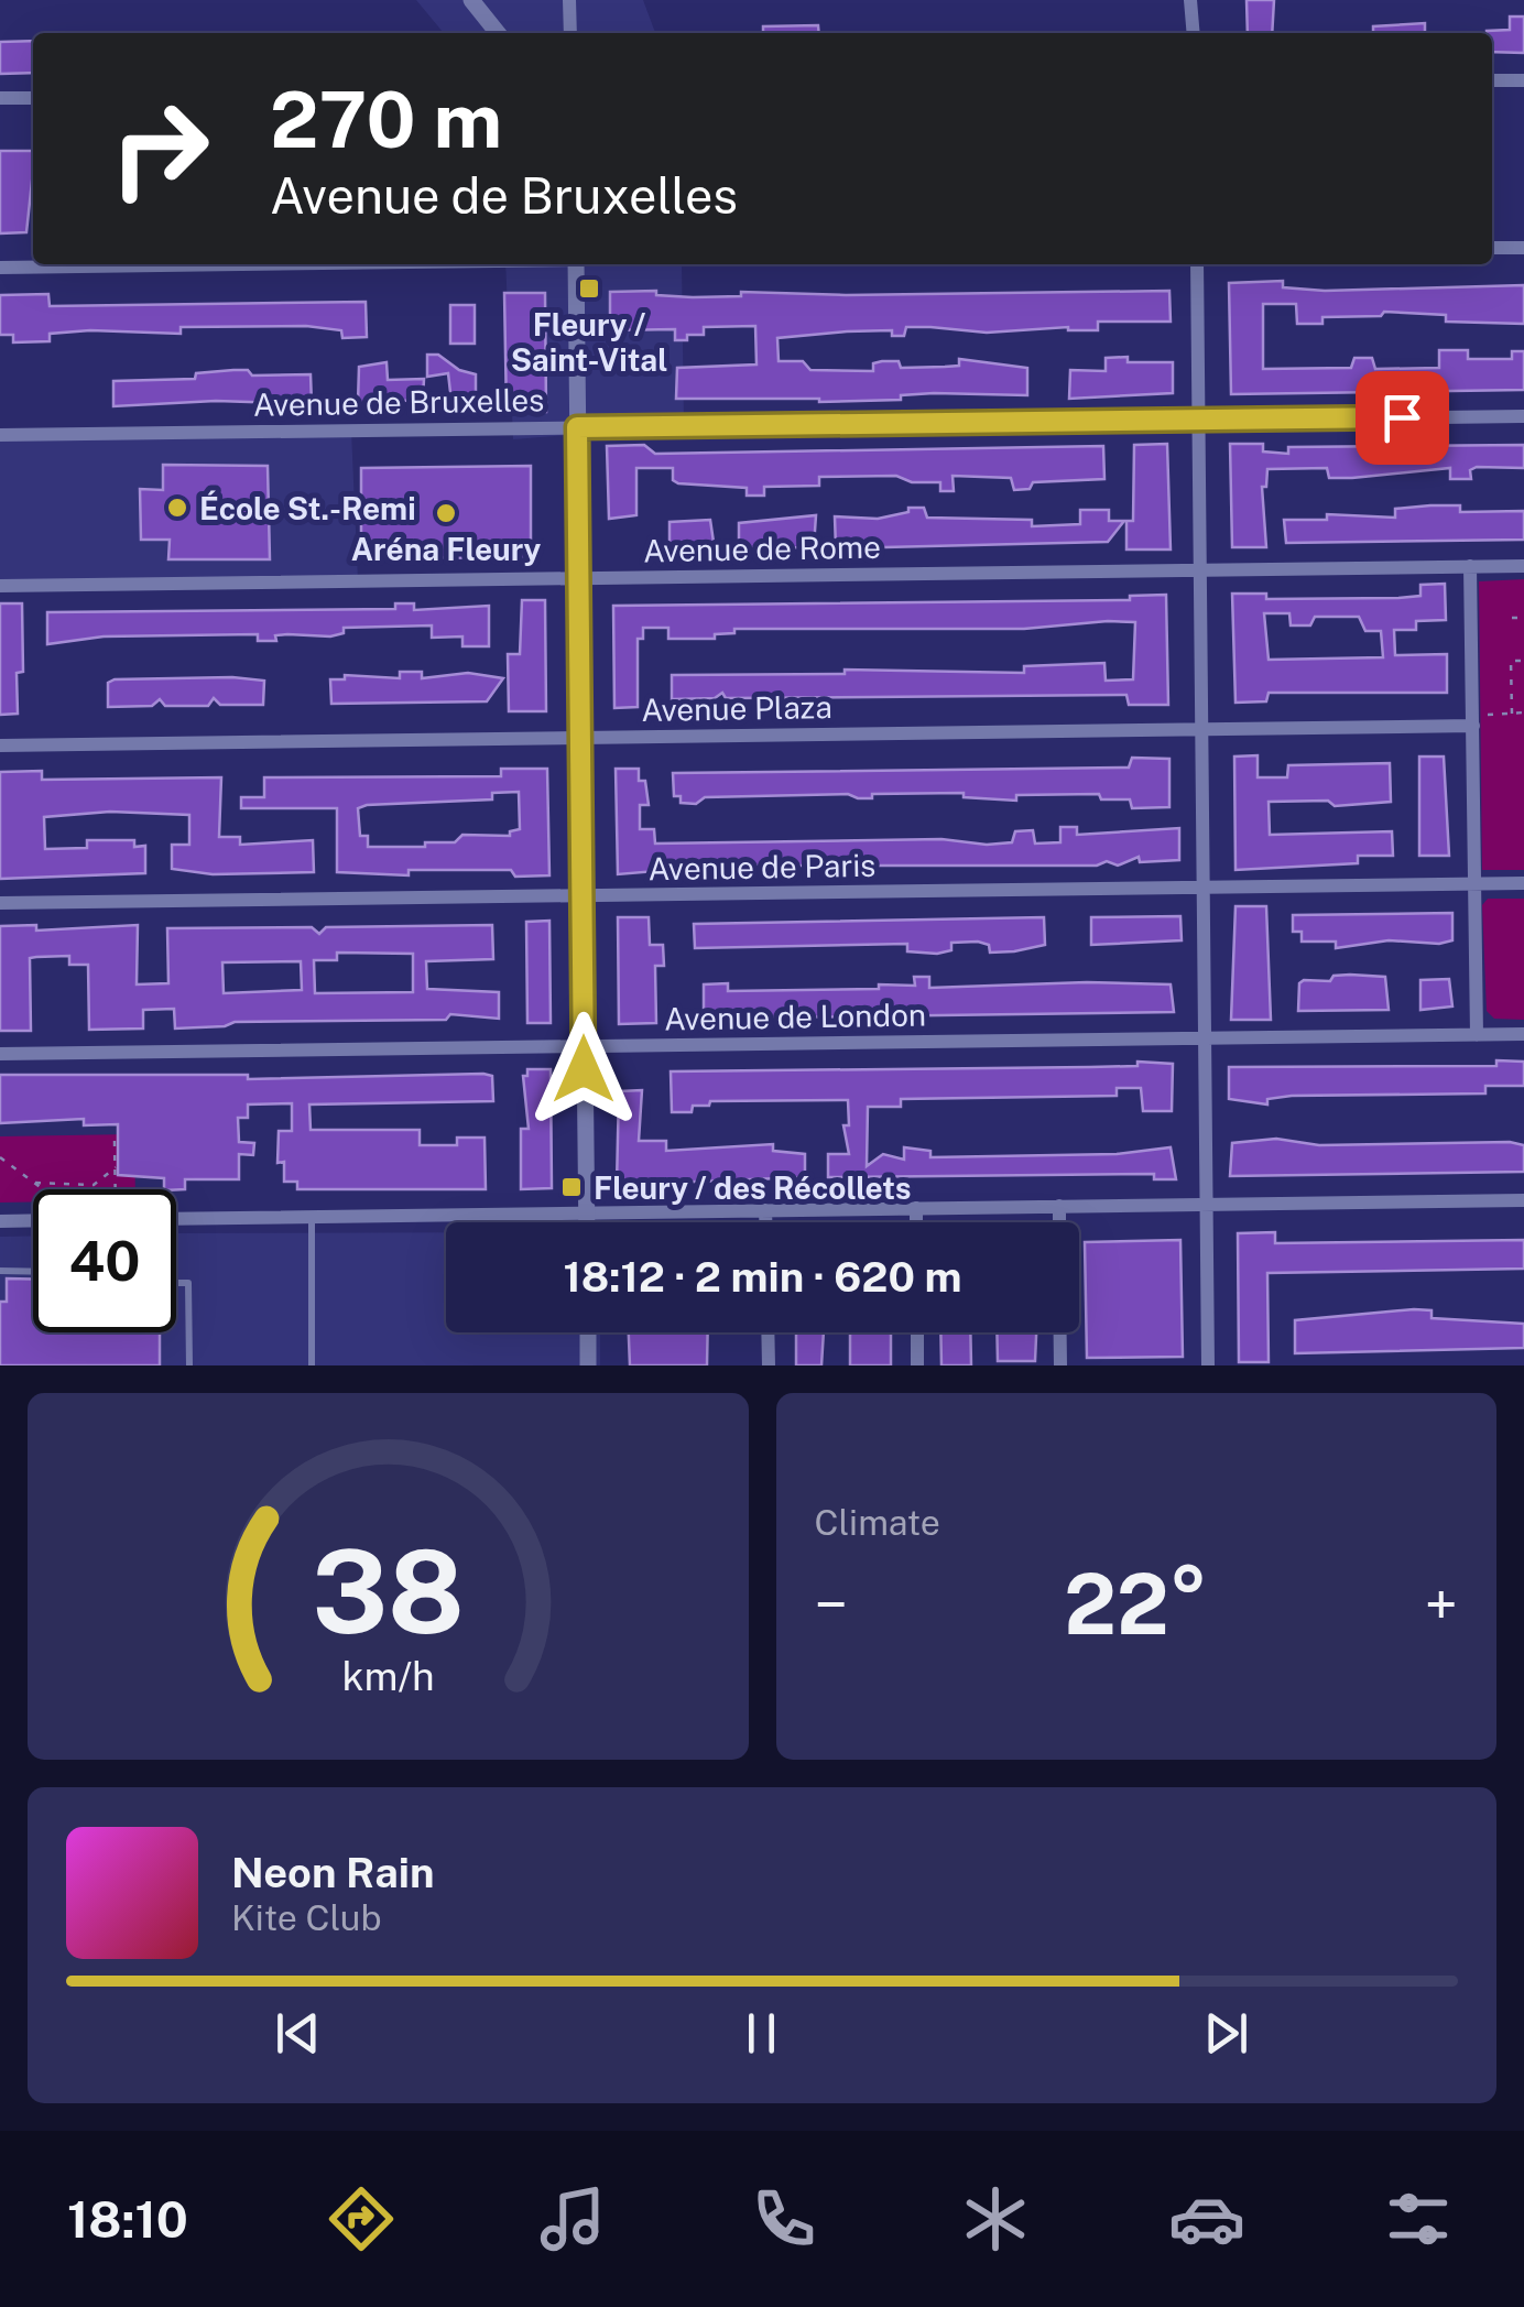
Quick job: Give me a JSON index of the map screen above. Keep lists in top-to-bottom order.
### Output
{
  "streets": {
    "street": [
      "Avenue de Bruxelles",
      "Avenue de Rome",
      "Avenue Plaza",
      "Avenue de Paris",
      "Avenue de London"
    ]
  },
  "places": {
    "transit": ["Fleury / Saint-Vital", "Fleury / des Récollets"],
    "other": ["École St.-Remi", "Aréna Fleury"]
  },
  "page": {
    "turn": ["270 m", "Avenue de Bruxelles"],
    "limit": "40",
    "trip": "18:12 · 2 min · 620 m",
    "tile": "Climate",
    "heat": ["−", "22°", "+"],
    "song": ["Neon Rain", "Kite Club"],
    "tabs": "18:10",
    "gauge": ["38", "km/h"]
  }
}
